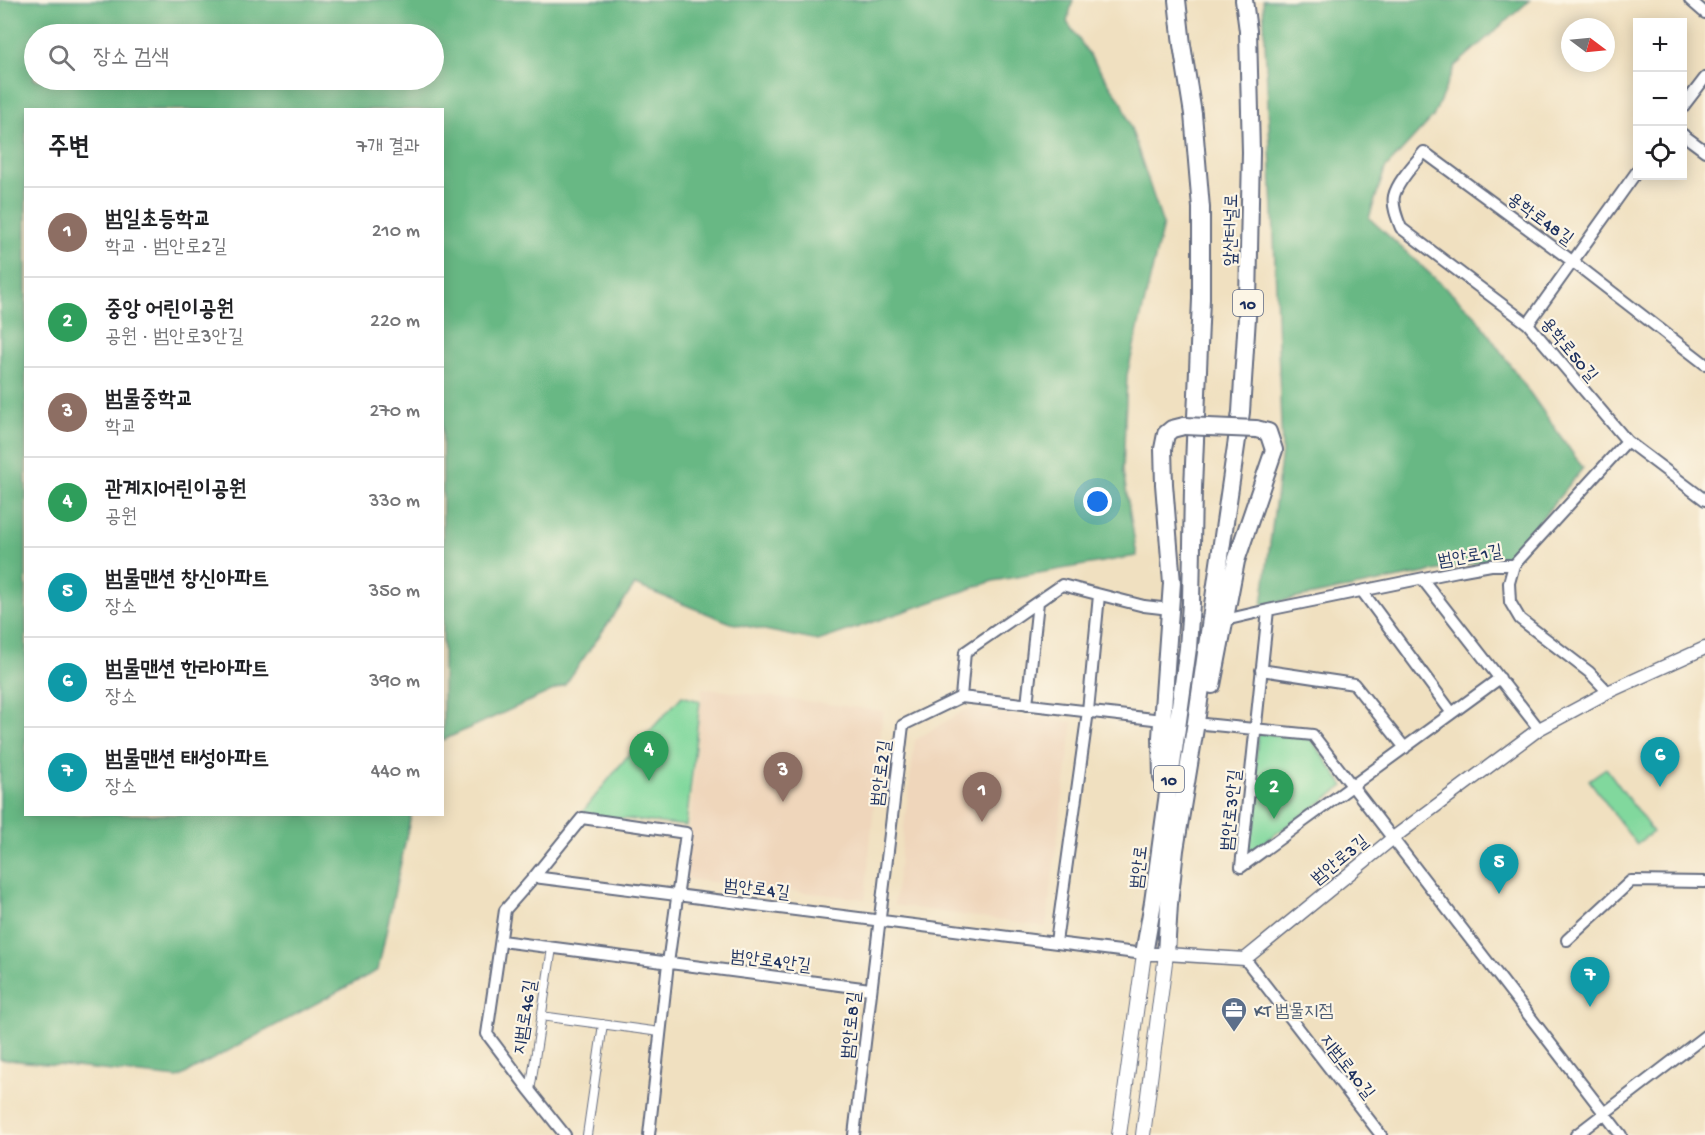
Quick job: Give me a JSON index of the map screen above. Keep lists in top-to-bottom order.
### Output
{
  "streets": {
    "highway": ["앞산터널로", "10", "범안로"],
    "street": [
      "용학로48길",
      "용학로50길",
      "범안로1길",
      "범안로2길",
      "범안로3안길",
      "범안로3길",
      "범안로4길",
      "범안로4안길",
      "지범로46길",
      "범안로8길",
      "지범로40길"
    ]
  },
  "crossings": [
    ["용학로48길", "용학로50길"],
    ["앞산터널로", "범안로"],
    ["용학로50길", "범안로1길"],
    ["범안로1길", "범안로3안길"],
    ["범안로2길", "범안로4길"],
    ["범안로2길", "범안로8길"],
    ["범안로3길", "지범로40길"],
    ["범안로", "범안로4길"],
    ["범안로4길", "범안로8길"],
    ["범안로4안길", "지범로46길"],
    ["범안로4안길", "범안로8길"]
  ],
  "places": {
    "office": ["KT 범물지점"]
  },
  "north": "right",
  "page": {
    "map_buttons": ["+", "−"],
    "search": "장소 검색",
    "heading": ["주변", "7개 결과"],
    "list": [
      {
        "mark": "1",
        "name": "범일초등학교",
        "note": "학교 · 범안로2길",
        "value": "210 m"
      },
      {
        "mark": "2",
        "name": "중앙 어린이공원",
        "note": "공원 · 범안로3안길",
        "value": "220 m"
      },
      {
        "mark": "3",
        "name": "범물중학교",
        "note": "학교",
        "value": "270 m"
      },
      {
        "mark": "4",
        "name": "관계지어린이공원",
        "note": "공원",
        "value": "330 m"
      },
      {
        "mark": "5",
        "name": "범물맨션 창신아파트",
        "note": "장소",
        "value": "350 m"
      },
      {
        "mark": "6",
        "name": "범물맨션 한라아파트",
        "note": "장소",
        "value": "390 m"
      },
      {
        "mark": "7",
        "name": "범물맨션 태성아파트",
        "note": "장소",
        "value": "440 m"
      }
    ],
    "pins": [
      "4",
      "6",
      "3",
      "2",
      "1",
      "5",
      "7"
    ]
  }
}
